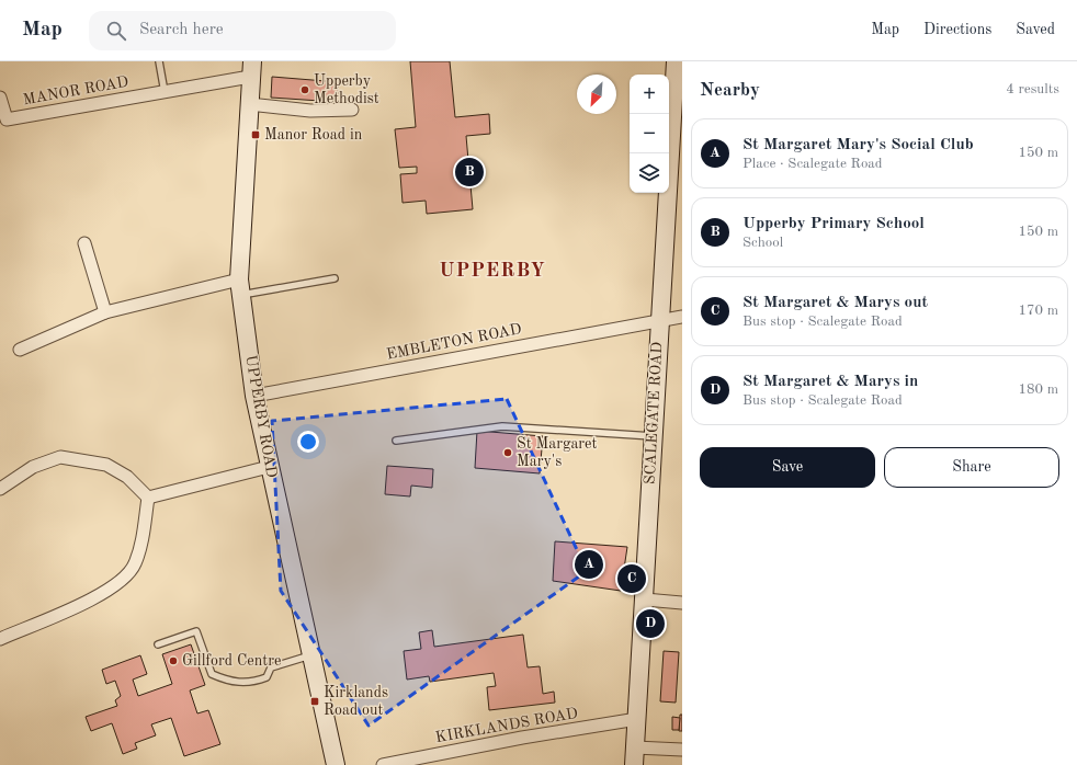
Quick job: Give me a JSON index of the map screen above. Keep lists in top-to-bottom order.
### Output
{
  "streets": {
    "street": [
      "MANOR ROAD",
      "EMBLETON ROAD",
      "SCALEGATE ROAD",
      "UPPERBY ROAD",
      "KIRKLANDS ROAD"
    ]
  },
  "crossings": [
    ["MANOR ROAD", "UPPERBY ROAD"],
    ["EMBLETON ROAD", "SCALEGATE ROAD"],
    ["EMBLETON ROAD", "UPPERBY ROAD"],
    ["SCALEGATE ROAD", "KIRKLANDS ROAD"]
  ],
  "districts": ["UPPERBY"],
  "places": {
    "other": ["Upperby Methodist", "St Margaret Mary's", "Gillford Centre"],
    "transit": ["Manor Road in", "Kirklands Road out"]
  },
  "north": "bottom left",
  "page": {
    "header": "Map",
    "search": "Search here",
    "nav": ["Map", "Directions", "Saved"],
    "heading": ["Nearby", "4 results"],
    "map_buttons": ["+", "−"],
    "list": [
      {
        "mark": "A",
        "name": "St Margaret Mary's Social Club",
        "note": "Place · Scalegate Road",
        "value": "150 m"
      },
      {
        "mark": "B",
        "name": "Upperby Primary School",
        "note": "School",
        "value": "150 m"
      },
      {
        "mark": "C",
        "name": "St Margaret & Marys out",
        "note": "Bus stop · Scalegate Road",
        "value": "170 m"
      },
      {
        "mark": "D",
        "name": "St Margaret & Marys in",
        "note": "Bus stop · Scalegate Road",
        "value": "180 m"
      }
    ],
    "pins": [
      "B",
      "A",
      "C",
      "D"
    ],
    "buttons": ["Save", "Share"]
  }
}
